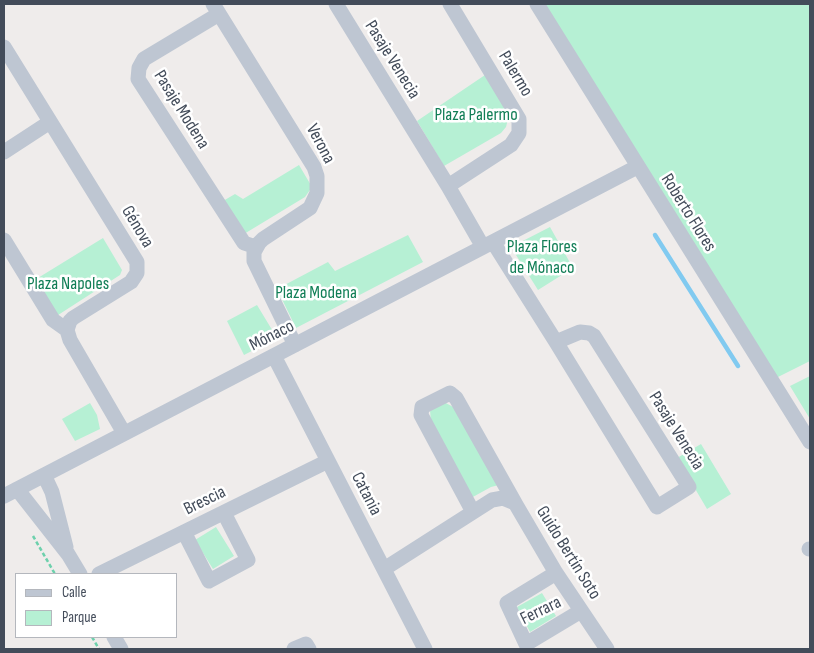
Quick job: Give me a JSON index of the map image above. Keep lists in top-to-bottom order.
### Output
{
  "streets": {
    "street": [
      "Pasaje Venecia",
      "Palermo",
      "Pasaje Modena",
      "Verona",
      "Roberto Flores",
      "Génova",
      "Mónaco",
      "Catania",
      "Brescia",
      "Guido Bertín Soto",
      "Ferrara"
    ]
  },
  "crossings": [
    ["Pasaje Venecia", "Palermo"],
    ["Pasaje Venecia", "Mónaco"],
    ["Pasaje Modena", "Verona"],
    ["Roberto Flores", "Mónaco"],
    ["Mónaco", "Catania"],
    ["Catania", "Brescia"],
    ["Catania", "Guido Bertín Soto"],
    ["Guido Bertín Soto", "Ferrara"]
  ],
  "parks": [
    "Plaza Palermo",
    "Plaza Flores de Mónaco",
    "Plaza Napoles",
    "Plaza Modena"
  ],
  "legend": ["Calle", "Parque"]
}
